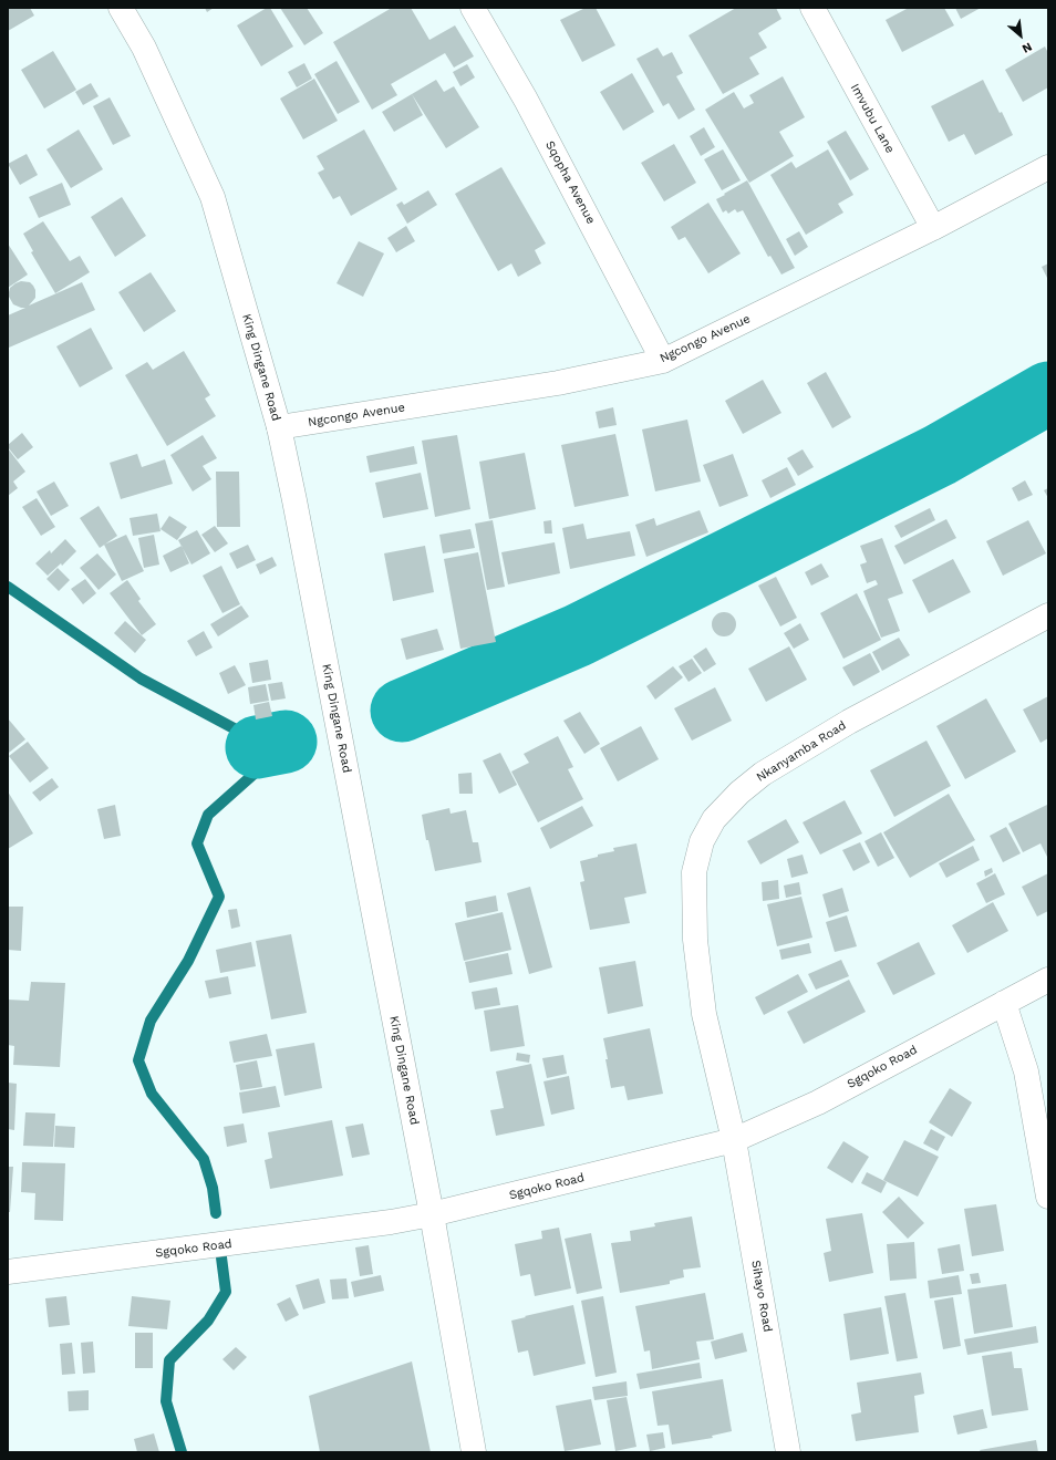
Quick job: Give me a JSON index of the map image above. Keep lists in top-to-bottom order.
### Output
{
  "streets": {
    "street": [
      "Imvubu Lane",
      "Sqopha Avenue",
      "Ngcongo Avenue",
      "King Dingane Road",
      "Nkanyamba Road",
      "Sgqoko Road",
      "Sihayo Road"
    ]
  },
  "crossings": [
    ["Imvubu Lane", "Ngcongo Avenue"],
    ["Sqopha Avenue", "Ngcongo Avenue"],
    ["Ngcongo Avenue", "King Dingane Road"],
    ["King Dingane Road", "Sgqoko Road"],
    ["Nkanyamba Road", "Sgqoko Road"],
    ["Nkanyamba Road", "Sihayo Road"],
    ["Sgqoko Road", "Sihayo Road"]
  ],
  "north": "bottom right"
}
